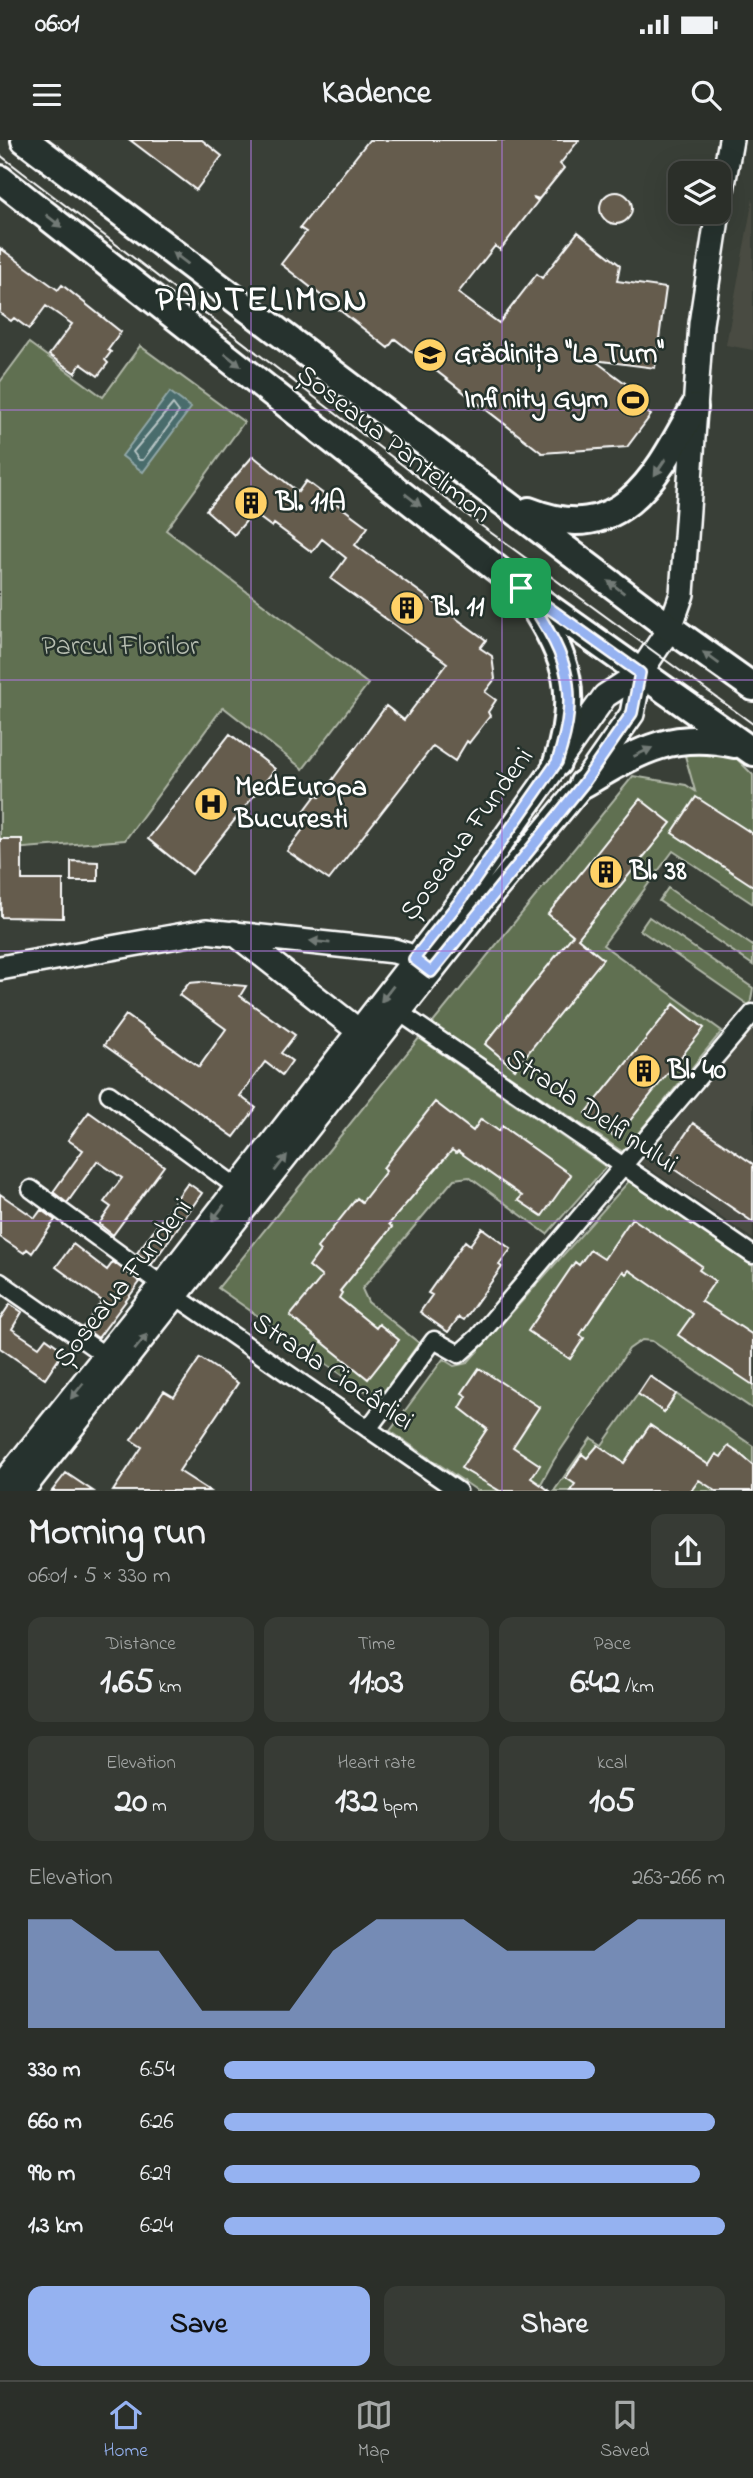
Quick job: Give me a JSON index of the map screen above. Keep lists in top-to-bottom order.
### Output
{
  "streets": {
    "main road": ["Șoseaua Pantelimon", "Șoseaua Fundeni"],
    "street": ["Strada Delfinului", "Strada Ciocârliei"]
  },
  "crossings": [
    ["Șoseaua Pantelimon", "Șoseaua Fundeni"],
    ["Șoseaua Fundeni", "Strada Delfinului"],
    ["Șoseaua Fundeni", "Strada Ciocârliei"]
  ],
  "districts": ["PANTELIMON"],
  "parks": ["Parcul Florilor"],
  "places": {
    "school or university": ["Grădinița \"La Turn\""],
    "sports": ["Infinity Gym"],
    "building": [
      "Bl. 11A",
      "Bl. 11",
      "Bl. 38",
      "Bl. 40"
    ],
    "hospital": ["MedEuropa Bucuresti"]
  },
  "page": {
    "status": "06:01",
    "header": "Kadence",
    "heading": ["Morning run", "06:01 · 5 × 330 m"],
    "stats": [
      ["Distance", "1.65 km"],
      ["Time", "11:03"],
      ["Pace", "6:42 /km"],
      ["Elevation", "20 m"],
      ["Heart rate", "132 bpm"],
      ["kcal", "105"]
    ],
    "chart": ["Elevation", "263–266 m"],
    "list": [
      {
        "name": "330 m",
        "note": "6:54"
      },
      {
        "name": "660 m",
        "note": "6:26"
      },
      {
        "name": "990 m",
        "note": "6:29"
      },
      {
        "name": "1.3 km",
        "note": "6:24"
      }
    ],
    "buttons": ["Save", "Share"],
    "tabs": ["Home", "Map", "Saved"]
  }
}
